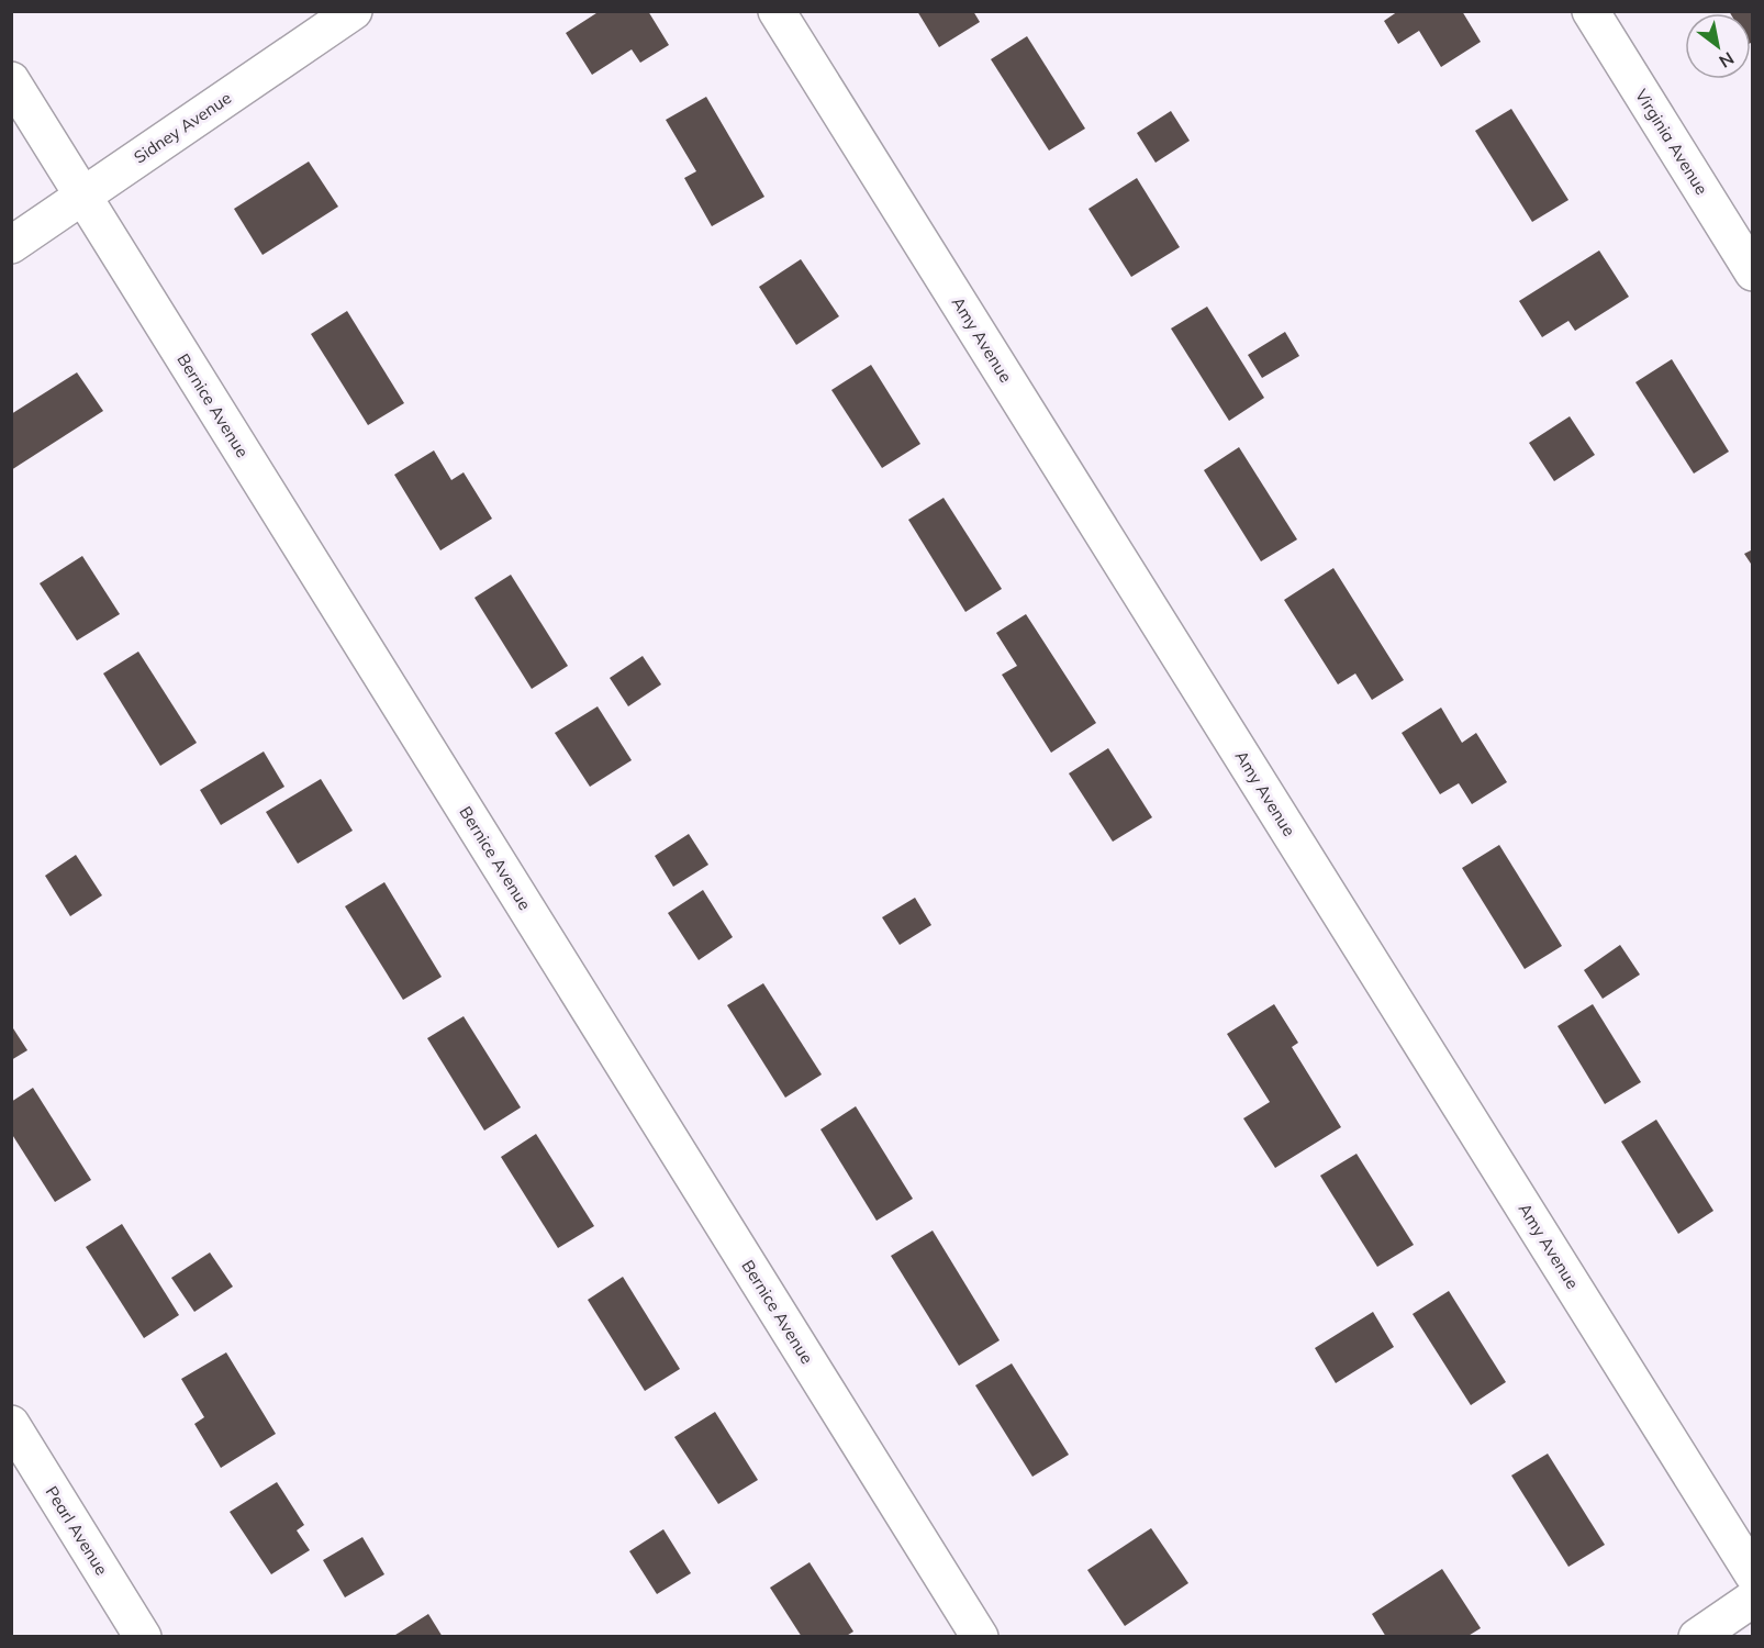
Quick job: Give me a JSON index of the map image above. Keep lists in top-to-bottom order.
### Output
{
  "streets": {
    "street": [
      "Sidney Avenue",
      "Virginia Avenue",
      "Amy Avenue",
      "Bernice Avenue",
      "Pearl Avenue"
    ]
  },
  "crossings": [
    ["Sidney Avenue", "Bernice Avenue"]
  ],
  "north": "bottom right"
}
